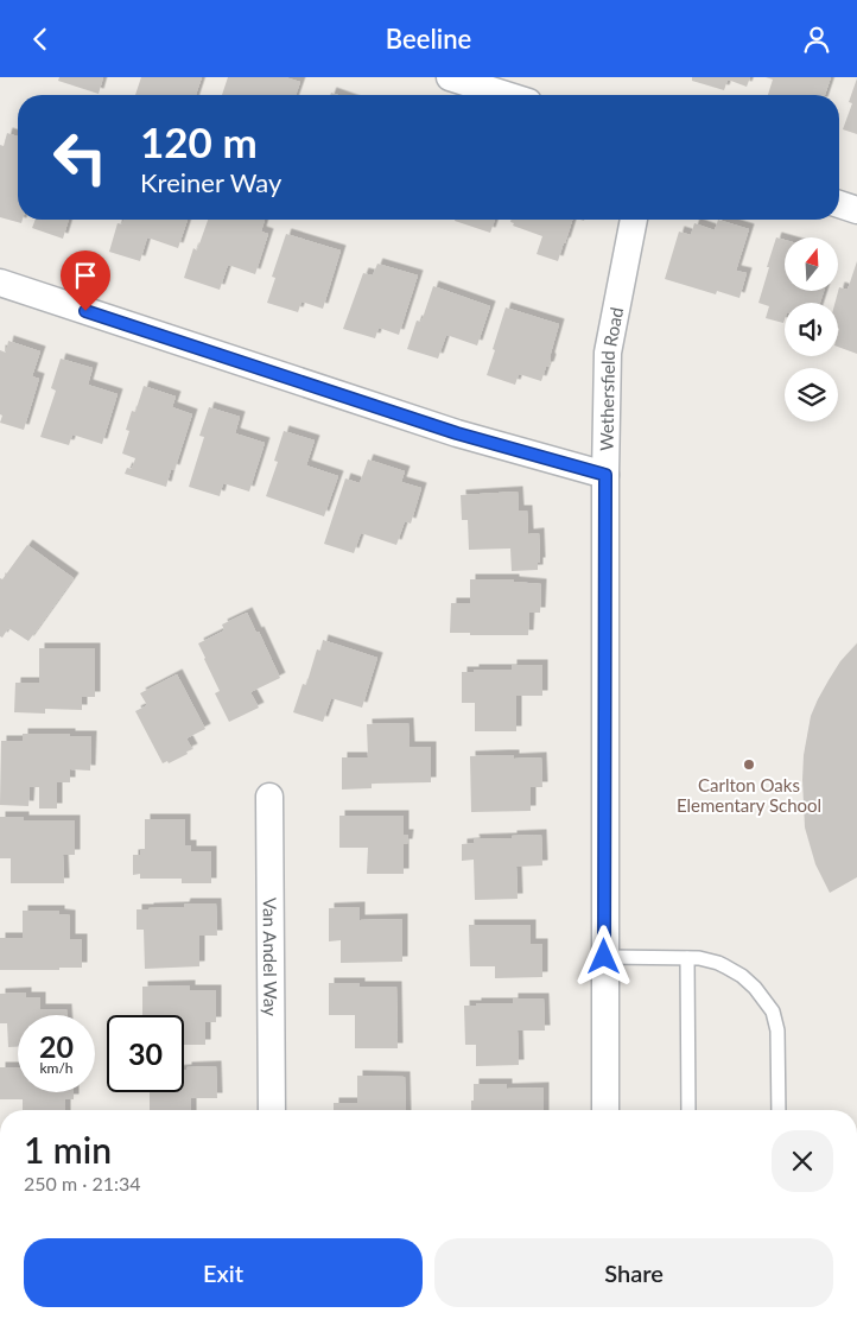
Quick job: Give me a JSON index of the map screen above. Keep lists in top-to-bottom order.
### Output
{
  "streets": {
    "street": ["Wethersfield Road", "Van Andel Way"]
  },
  "places": ["Carlton Oaks Elementary School"],
  "north": "top",
  "page": {
    "header": "Beeline",
    "turn": ["120 m", "Kreiner Way"],
    "speed": "20 km/h",
    "limit": "30",
    "heading": ["1 min", "250 m · 21:34"],
    "buttons": ["Exit", "Share"]
  }
}
